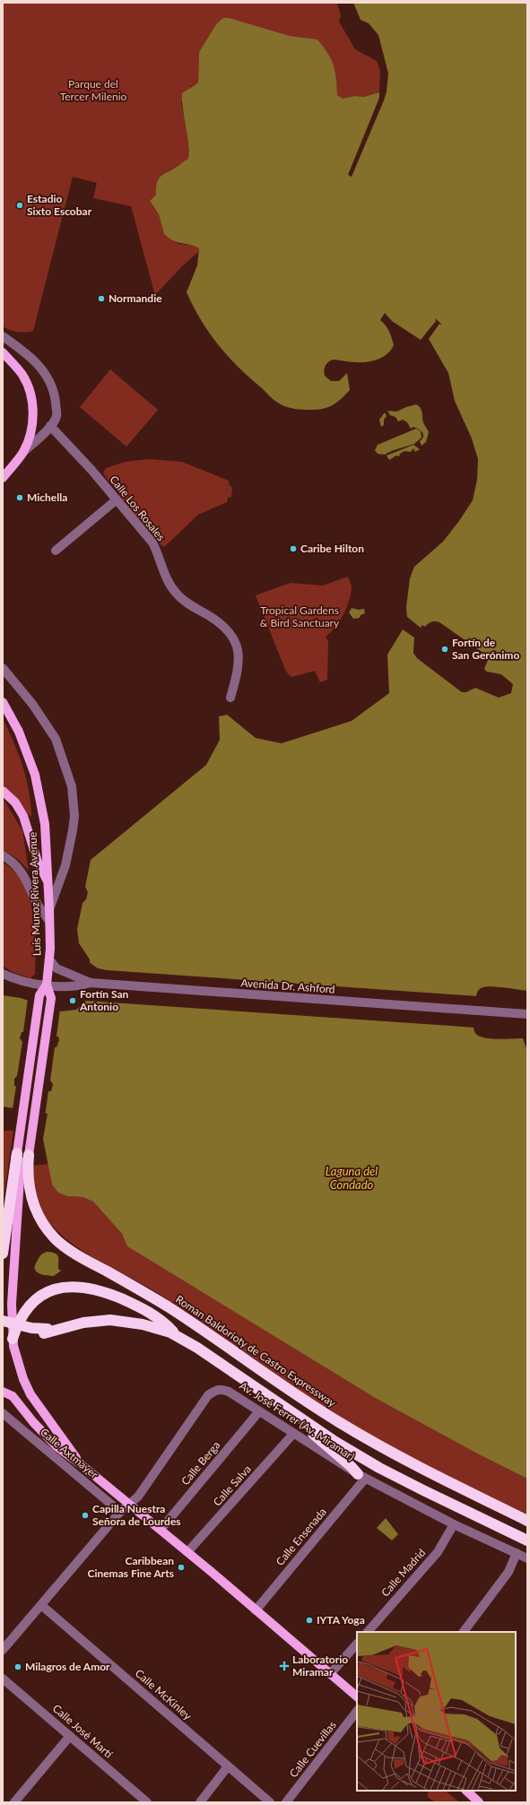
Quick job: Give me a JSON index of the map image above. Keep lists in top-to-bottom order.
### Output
{
  "streets": {
    "highway": ["Roman Baldorioty de Castro Expressway"],
    "main road": ["Luis Munoz Rivera Avenue"],
    "street": [
      "Calle Los Rosales",
      "Avenida Dr. Ashford",
      "Av. José Ferrer (Av. Miramar)",
      "Calle Axtmayer",
      "Calle Berga",
      "Calle Salva",
      "Calle Ensenada",
      "Calle Madrid",
      "Calle McKinley",
      "Calle José Martí",
      "Calle Cuevillas"
    ]
  },
  "crossings": [
    ["Luis Munoz Rivera Avenue", "Avenida Dr. Ashford"],
    ["Av. José Ferrer (Av. Miramar)", "Calle Axtmayer"],
    ["Av. José Ferrer (Av. Miramar)", "Calle Berga"],
    ["Av. José Ferrer (Av. Miramar)", "Calle Salva"],
    ["Av. José Ferrer (Av. Miramar)", "Calle Ensenada"],
    ["Av. José Ferrer (Av. Miramar)", "Calle Madrid"],
    ["Av. José Ferrer (Av. Miramar)", "Calle McKinley"]
  ],
  "water": ["Laguna del Condado"],
  "parks": ["Parque del Tercer Milenio", "Tropical Gardens & Bird Sanctuary"],
  "places": {
    "other": [
      "Estadio Sixto Escobar",
      "Normandie",
      "Michella",
      "Caribe Hilton",
      "Fortín de San Gerónimo",
      "Fortín San Antonio",
      "Capilla Nuestra Señora de Lourdes",
      "Caribbean Cinemas Fine Arts",
      "IYTA Yoga",
      "Milagros de Amor"
    ],
    "health": ["Laboratorio Miramar"]
  }
}
